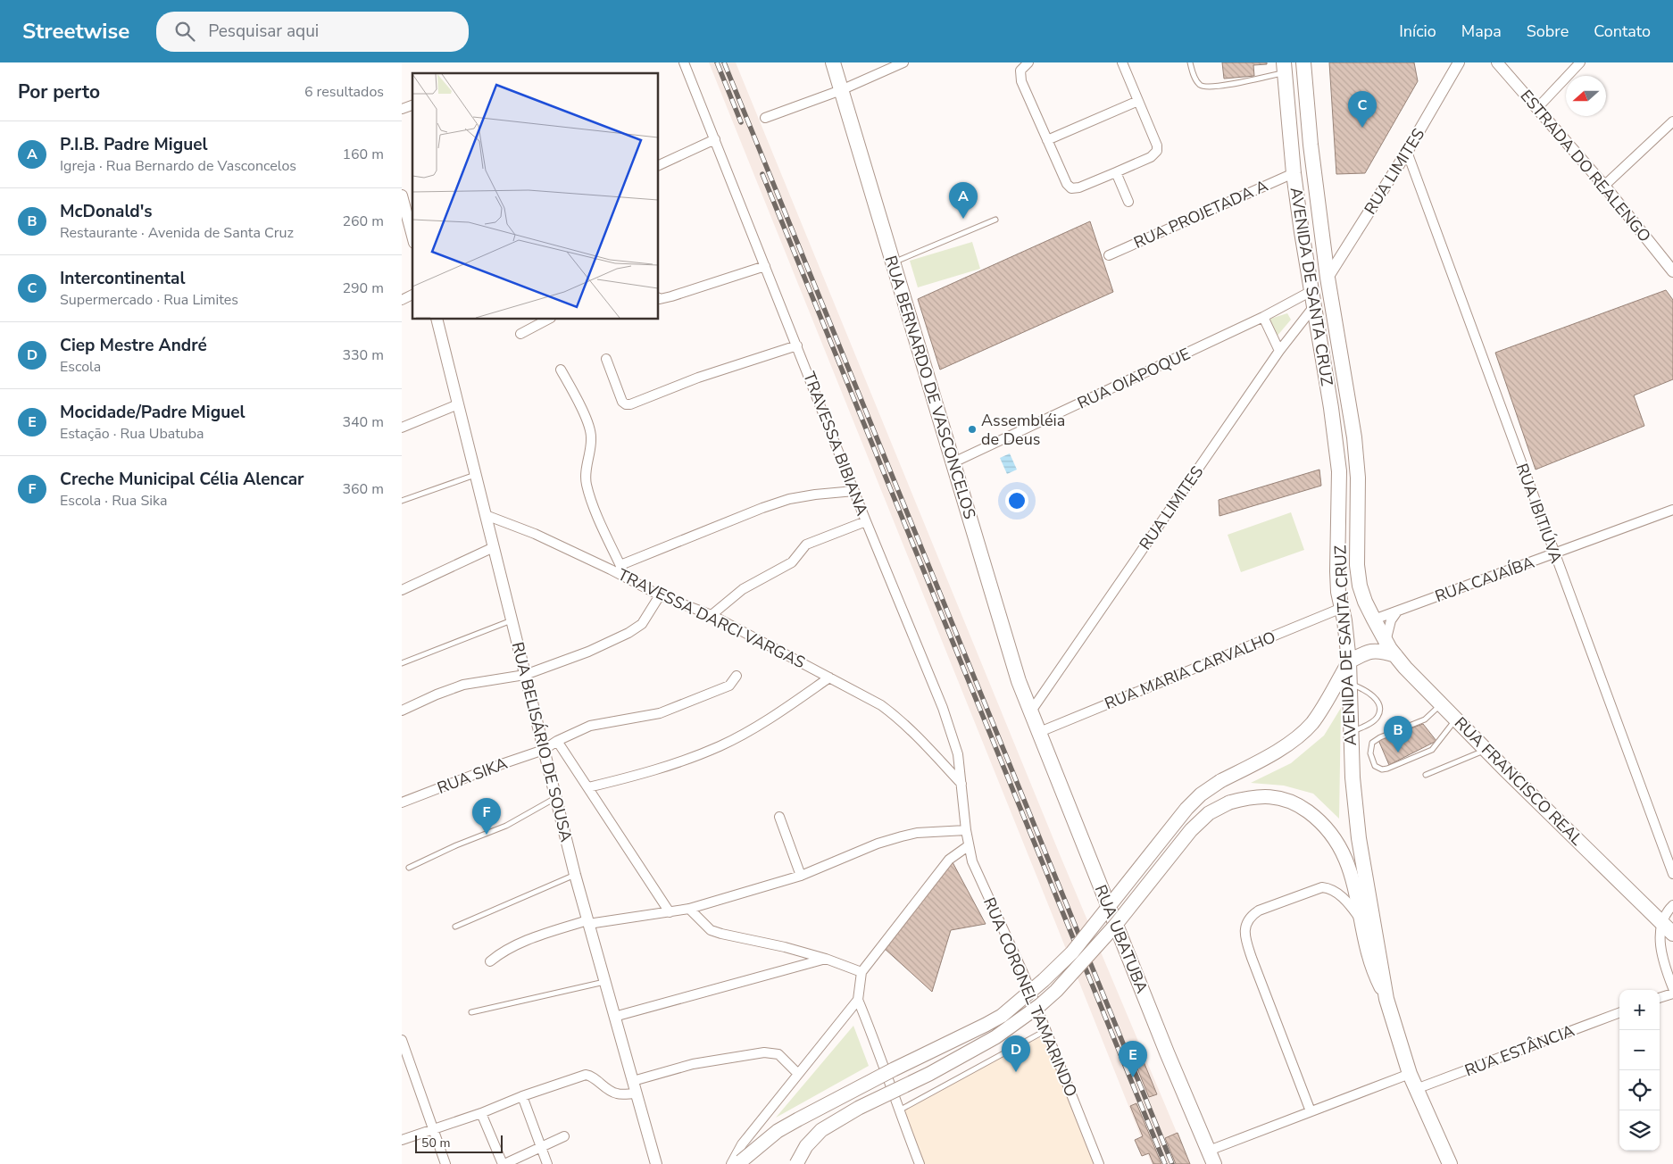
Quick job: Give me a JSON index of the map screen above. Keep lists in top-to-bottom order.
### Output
{
  "streets": {
    "main road": [
      "AVENIDA DE SANTA CRUZ",
      "RUA BERNARDO DE VASCONCELOS",
      "RUA FRANCISCO REAL",
      "RUA UBATUBA"
    ],
    "street": [
      "ESTRADA DO REALENGO",
      "RUA LIMITES",
      "RUA PROJETADA A",
      "RUA OIAPOQUE",
      "TRAVESSA BIBIANA",
      "RUA IBITIÚVA",
      "RUA CAJAÍBA",
      "TRAVESSA DARCI VARGAS",
      "RUA MARIA CARVALHO",
      "RUA BELISÁRIO DE SOUSA",
      "RUA SIKA",
      "RUA CORONEL TAMARINDO",
      "RUA ESTÂNCIA"
    ]
  },
  "crossings": [
    ["RUA LIMITES", "AVENIDA DE SANTA CRUZ"],
    ["RUA LIMITES", "RUA BERNARDO DE VASCONCELOS"],
    ["RUA LIMITES", "RUA IBITIÚVA"],
    ["RUA LIMITES", "RUA UBATUBA"],
    ["RUA PROJETADA A", "AVENIDA DE SANTA CRUZ"],
    ["AVENIDA DE SANTA CRUZ", "RUA OIAPOQUE"],
    ["AVENIDA DE SANTA CRUZ", "RUA CAJAÍBA"],
    ["AVENIDA DE SANTA CRUZ", "RUA MARIA CARVALHO"],
    ["AVENIDA DE SANTA CRUZ", "RUA FRANCISCO REAL"],
    ["AVENIDA DE SANTA CRUZ", "RUA ESTÂNCIA"],
    ["RUA OIAPOQUE", "RUA BERNARDO DE VASCONCELOS"],
    ["RUA BERNARDO DE VASCONCELOS", "RUA UBATUBA"],
    ["TRAVESSA BIBIANA", "TRAVESSA DARCI VARGAS"],
    ["TRAVESSA BIBIANA", "RUA CORONEL TAMARINDO"],
    ["RUA IBITIÚVA", "RUA CAJAÍBA"],
    ["RUA CAJAÍBA", "RUA FRANCISCO REAL"],
    ["TRAVESSA DARCI VARGAS", "RUA BELISÁRIO DE SOUSA"],
    ["RUA MARIA CARVALHO", "RUA UBATUBA"],
    ["RUA BELISÁRIO DE SOUSA", "RUA SIKA"]
  ],
  "places": ["Assembléia de Deus"],
  "scale_bar": "50 m",
  "north": "left",
  "page": {
    "header": "Streetwise",
    "search": "Pesquisar aqui",
    "nav": [
      "Início",
      "Mapa",
      "Sobre",
      "Contato"
    ],
    "heading": ["Por perto", "6 resultados"],
    "pins": [
      "C",
      "A",
      "B",
      "F",
      "D",
      "E"
    ],
    "list": [
      {
        "mark": "A",
        "name": "P.I.B. Padre Miguel",
        "note": "Igreja · Rua Bernardo de Vasconcelos",
        "value": "160 m"
      },
      {
        "mark": "B",
        "name": "McDonald's",
        "note": "Restaurante · Avenida de Santa Cruz",
        "value": "260 m"
      },
      {
        "mark": "C",
        "name": "Intercontinental",
        "note": "Supermercado · Rua Limites",
        "value": "290 m"
      },
      {
        "mark": "D",
        "name": "Ciep Mestre André",
        "note": "Escola",
        "value": "330 m"
      },
      {
        "mark": "E",
        "name": "Mocidade/Padre Miguel",
        "note": "Estação · Rua Ubatuba",
        "value": "340 m"
      },
      {
        "mark": "F",
        "name": "Creche Municipal Célia Alencar",
        "note": "Escola · Rua Sika",
        "value": "360 m"
      }
    ],
    "map_buttons": ["+", "−"],
    "scale": "50 m"
  }
}
